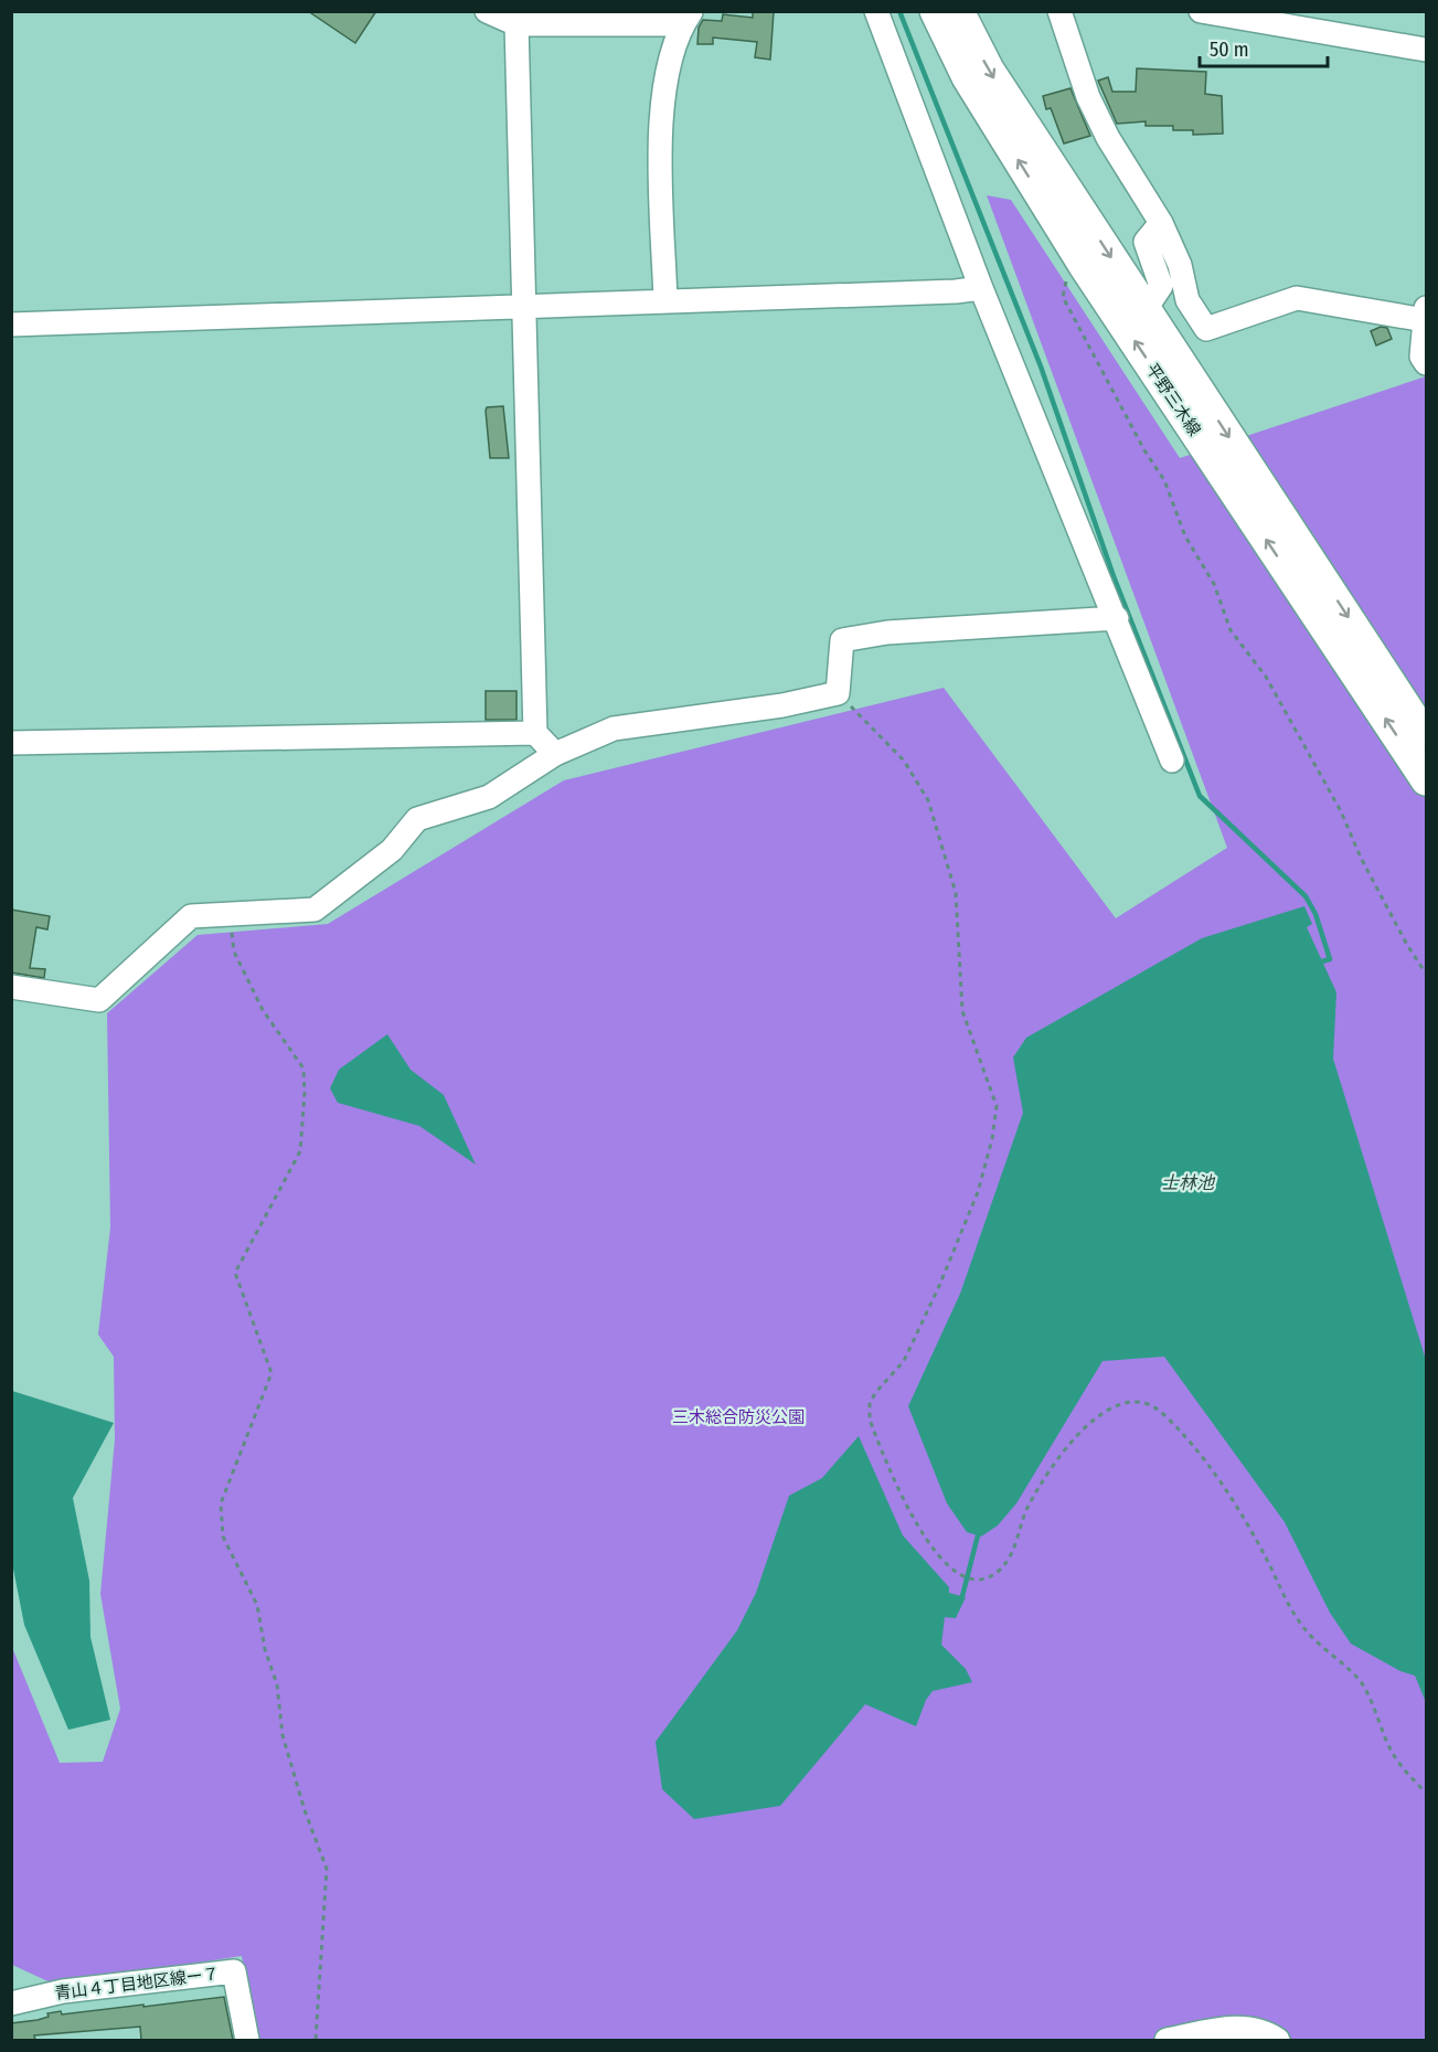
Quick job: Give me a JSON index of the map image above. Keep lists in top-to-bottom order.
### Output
{
  "streets": {
    "main road": ["平野三木線"],
    "street": ["青山４丁目地区線ー７"]
  },
  "water": ["士林池"],
  "parks": ["三木総合防災公園"],
  "scale_bar": "50 m"
}
